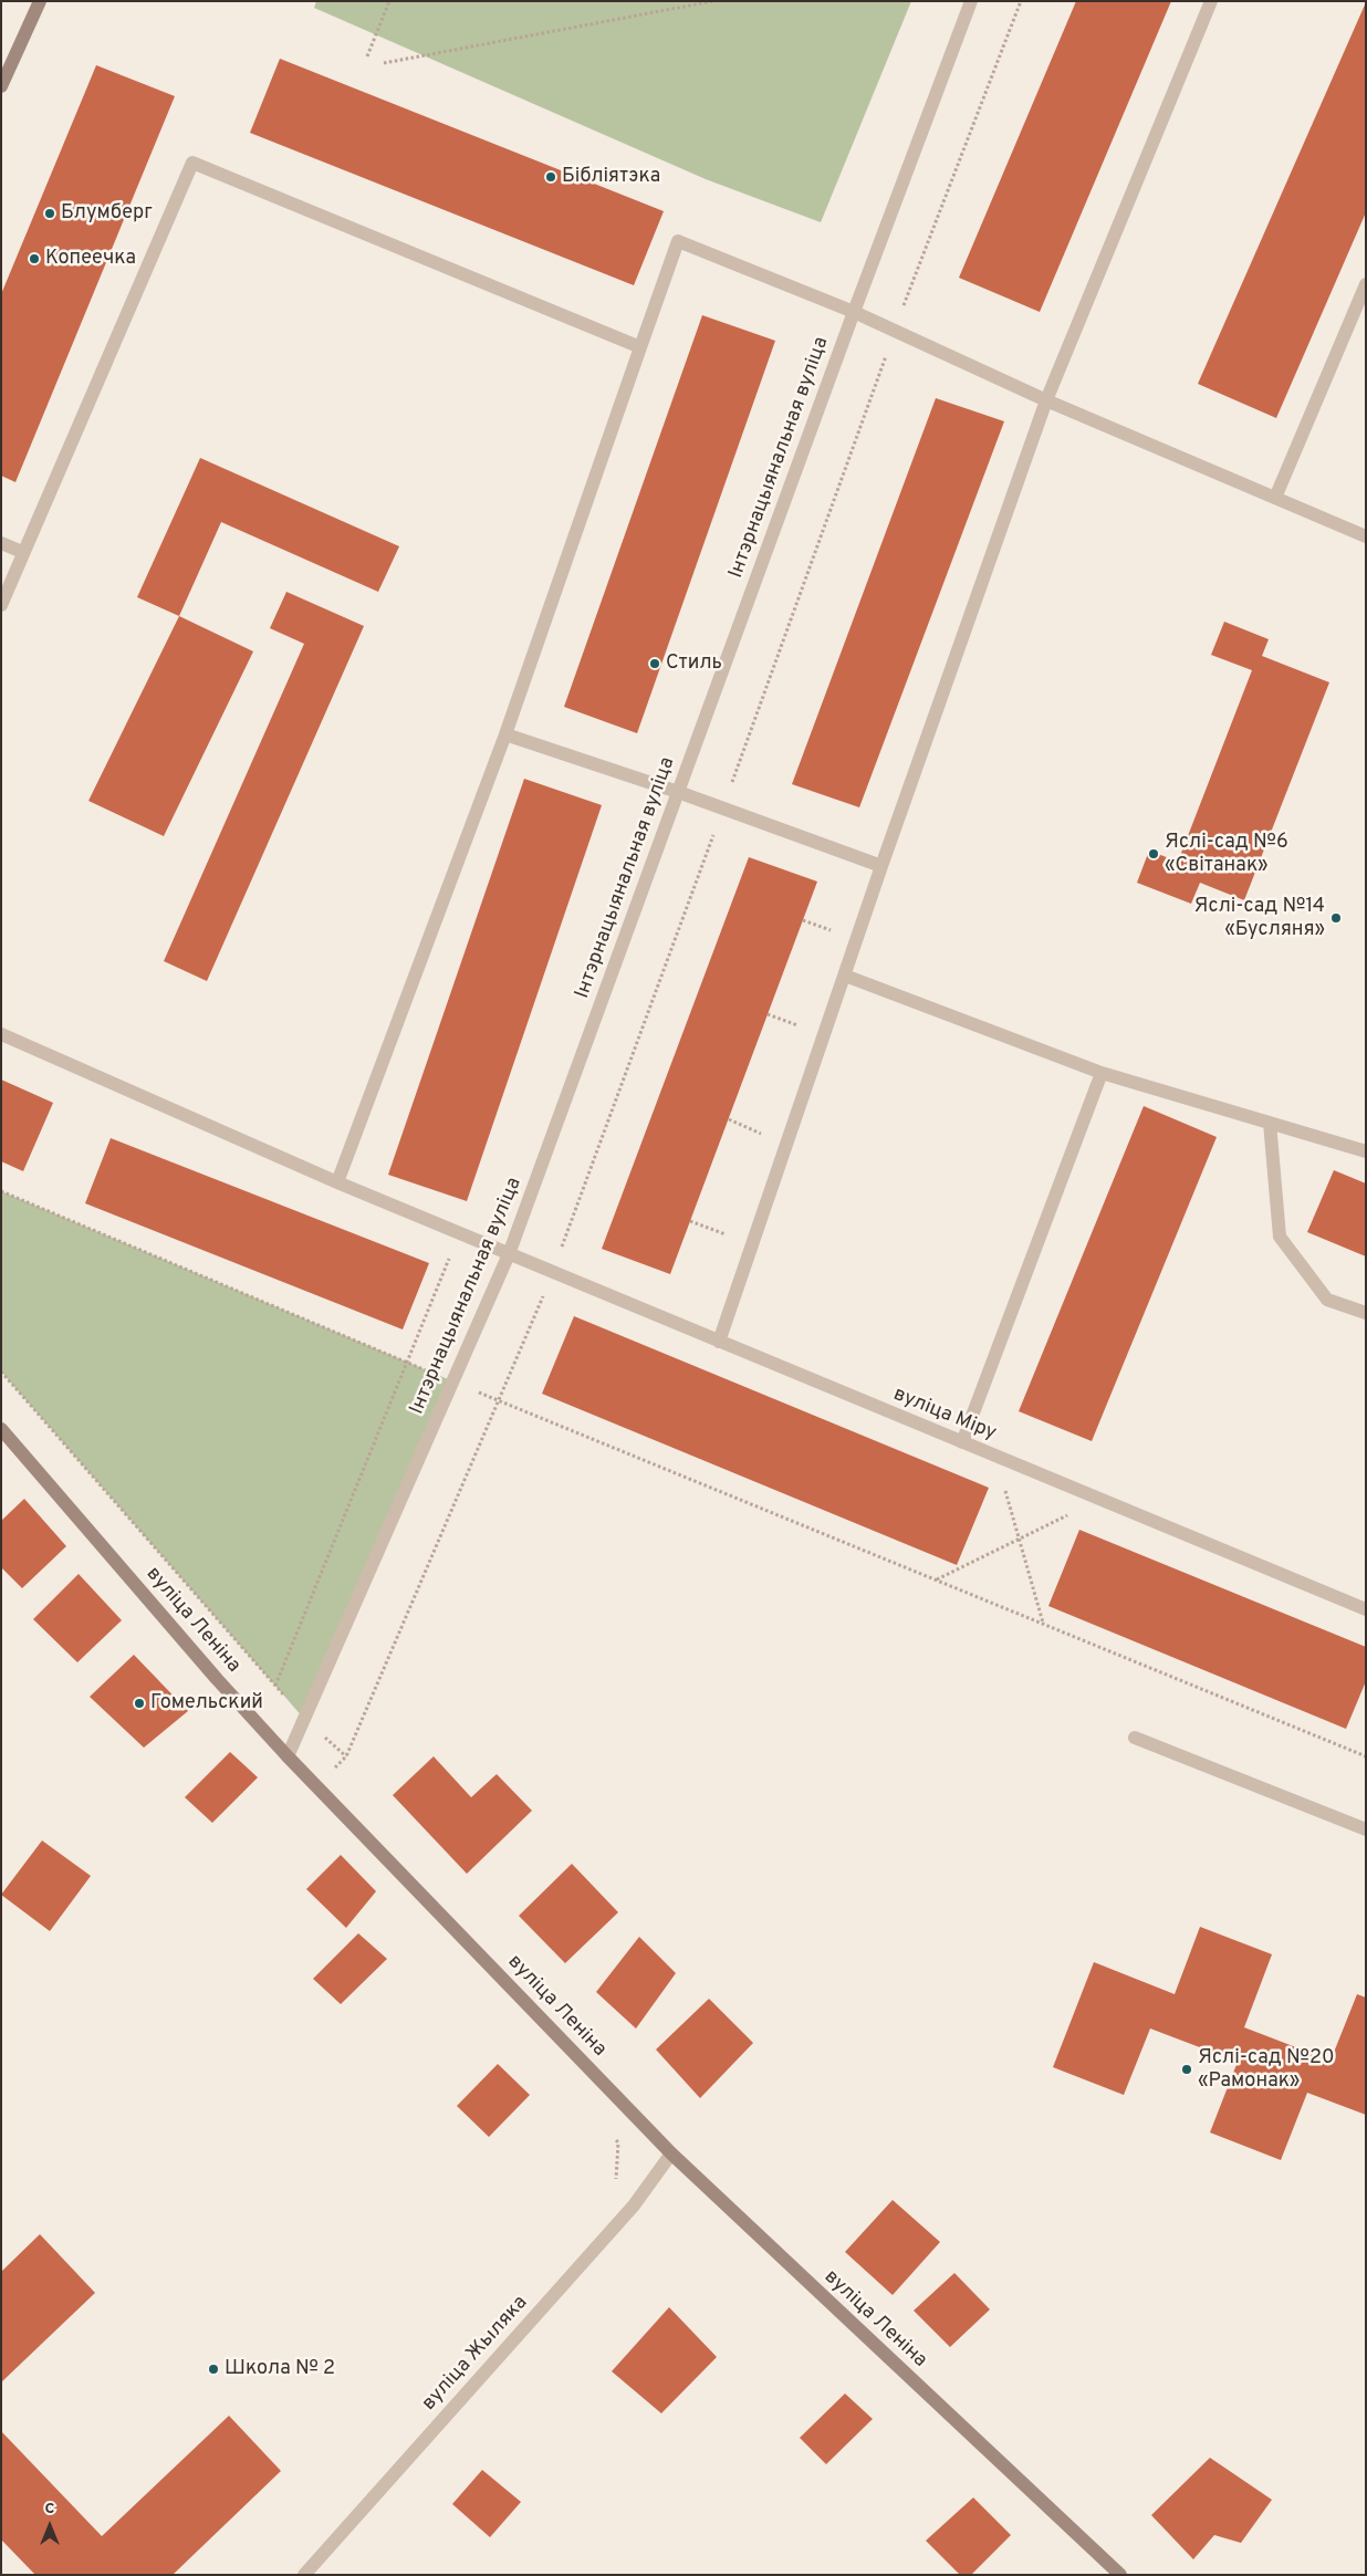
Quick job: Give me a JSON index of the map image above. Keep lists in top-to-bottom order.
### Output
{
  "streets": {
    "street": [
      "Інтэрнацыянальная вуліца",
      "вуліца Міру",
      "вуліца Леніна",
      "вуліца Жыляка"
    ]
  },
  "crossings": [
    ["Інтэрнацыянальная вуліца", "вуліца Міру"],
    ["Інтэрнацыянальная вуліца", "вуліца Леніна"],
    ["вуліца Леніна", "вуліца Жыляка"]
  ],
  "places": [
    "Бібліятэка",
    "Блумберг",
    "Копеечка",
    "Стиль",
    "Яслі-сад №6 «Світанак»",
    "Яслі-сад №14 «Бусляня»",
    "Гомельский",
    "Яслі-сад №20 «Рамонак»",
    "Школа № 2"
  ],
  "north": "top"
}
